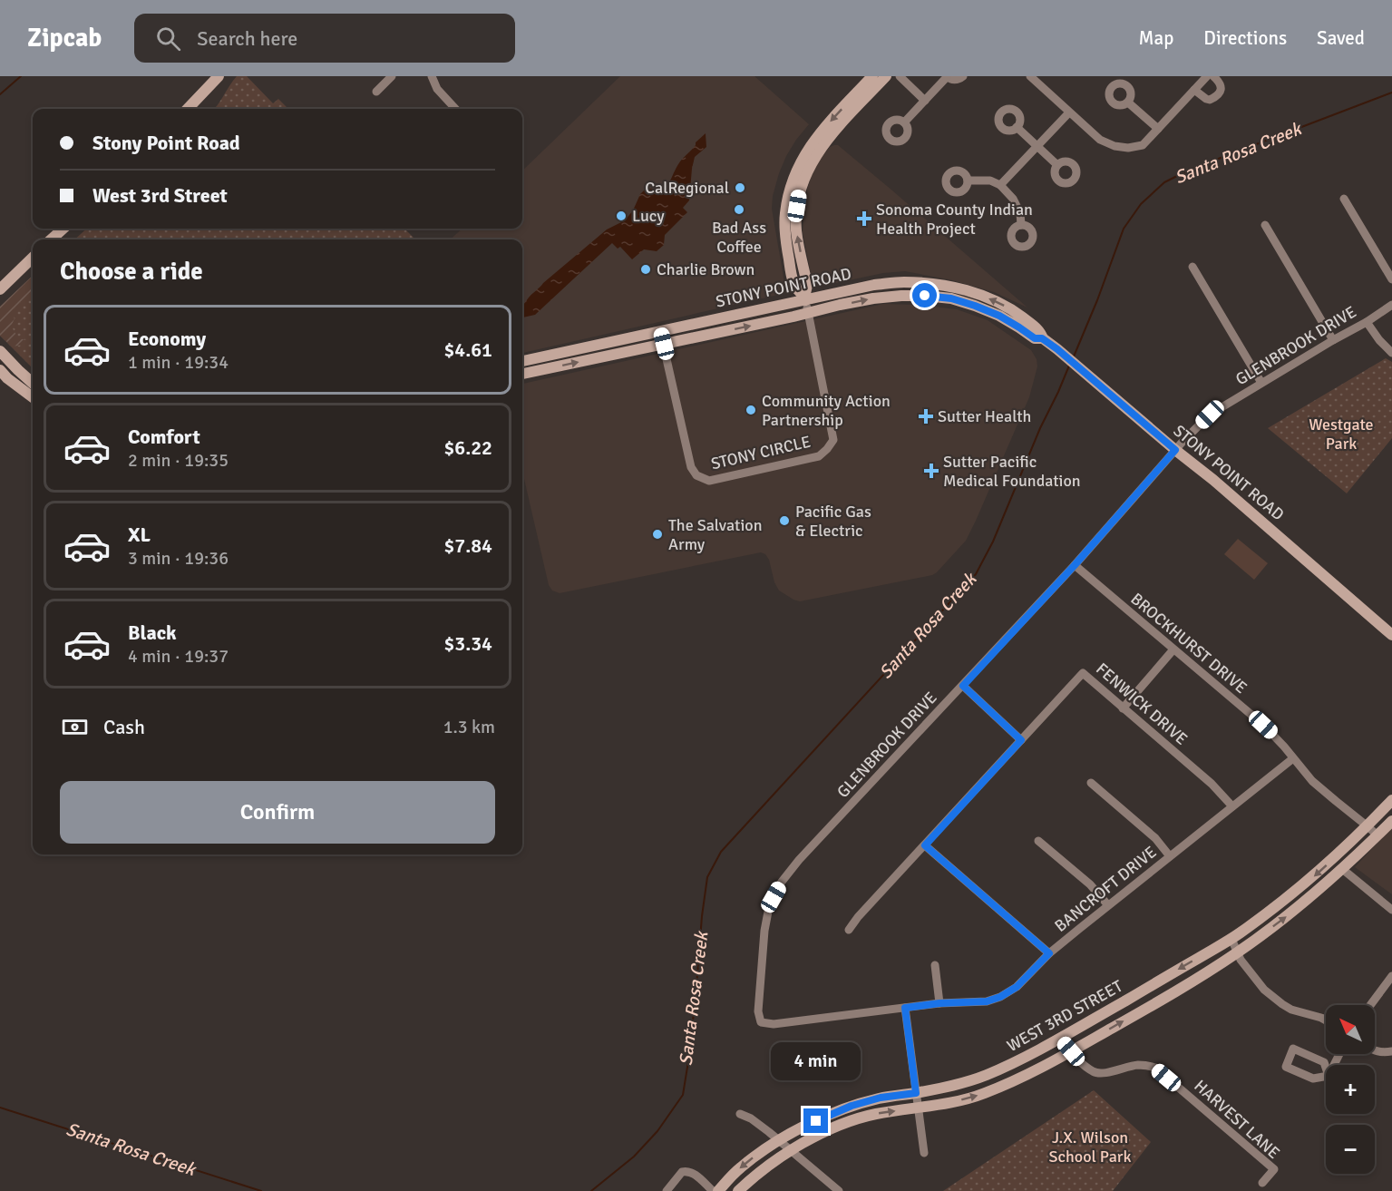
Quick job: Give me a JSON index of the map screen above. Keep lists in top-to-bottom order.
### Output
{
  "streets": {
    "main road": ["STONY POINT ROAD", "WEST 3RD STREET"],
    "street": [
      "GLENBROOK DRIVE",
      "STONY CIRCLE",
      "BROCKHURST DRIVE",
      "FENWICK DRIVE",
      "BANCROFT DRIVE",
      "HARVEST LANE"
    ]
  },
  "crossings": [
    ["STONY POINT ROAD", "GLENBROOK DRIVE"],
    ["STONY POINT ROAD", "STONY CIRCLE"],
    ["GLENBROOK DRIVE", "BROCKHURST DRIVE"],
    ["GLENBROOK DRIVE", "BANCROFT DRIVE"],
    ["BROCKHURST DRIVE", "BANCROFT DRIVE"],
    ["BROCKHURST DRIVE", "WEST 3RD STREET"],
    ["FENWICK DRIVE", "BANCROFT DRIVE"],
    ["WEST 3RD STREET", "HARVEST LANE"]
  ],
  "water": ["Santa Rosa Creek"],
  "parks": ["Westgate Park", "J.X. Wilson School Park"],
  "places": {
    "other": [
      "CalRegional",
      "Bad Ass Coffee",
      "Lucy",
      "Charlie Brown",
      "Community Action Partnership",
      "Pacific Gas & Electric",
      "The Salvation Army"
    ],
    "health": ["Sonoma County Indian Health Project", "Sutter Health", "Sutter Pacific Medical Foundation"]
  },
  "north": "top left",
  "page": {
    "header": "Zipcab",
    "search": "Search here",
    "nav": ["Map", "Directions", "Saved"],
    "banner": ["Stony Point Road", "West 3rd Street"],
    "heading": "Choose a ride",
    "list": [
      {
        "name": "Economy",
        "note": "1 min · 19:34",
        "value": "$4.61"
      },
      {
        "name": "Comfort",
        "note": "2 min · 19:35",
        "value": "$6.22"
      },
      {
        "name": "XL",
        "note": "3 min · 19:36",
        "value": "$7.84"
      },
      {
        "name": "Black",
        "note": "4 min · 19:37",
        "value": "$3.34"
      }
    ],
    "pay": ["Cash", "1.3 km"],
    "buttons": "Confirm",
    "map_buttons": ["+", "−"],
    "bubble": "4 min"
  }
}
